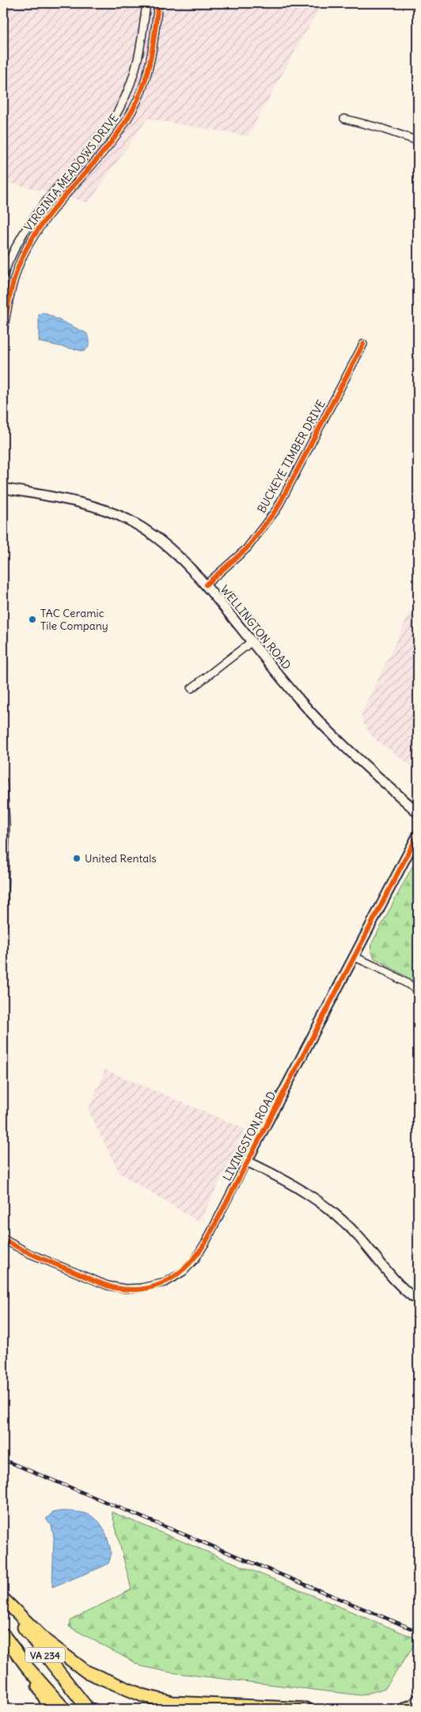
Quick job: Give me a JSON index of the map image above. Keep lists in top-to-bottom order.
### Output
{
  "streets": {
    "highway": ["VA 234"],
    "street": [
      "VIRGINIA MEADOWS DRIVE",
      "BUCKEYE TIMBER DRIVE",
      "WELLINGTON ROAD",
      "LIVINGSTON ROAD"
    ]
  },
  "crossings": [
    ["BUCKEYE TIMBER DRIVE", "WELLINGTON ROAD"]
  ],
  "places": ["TAC Ceramic Tile Company", "United Rentals"]
}
